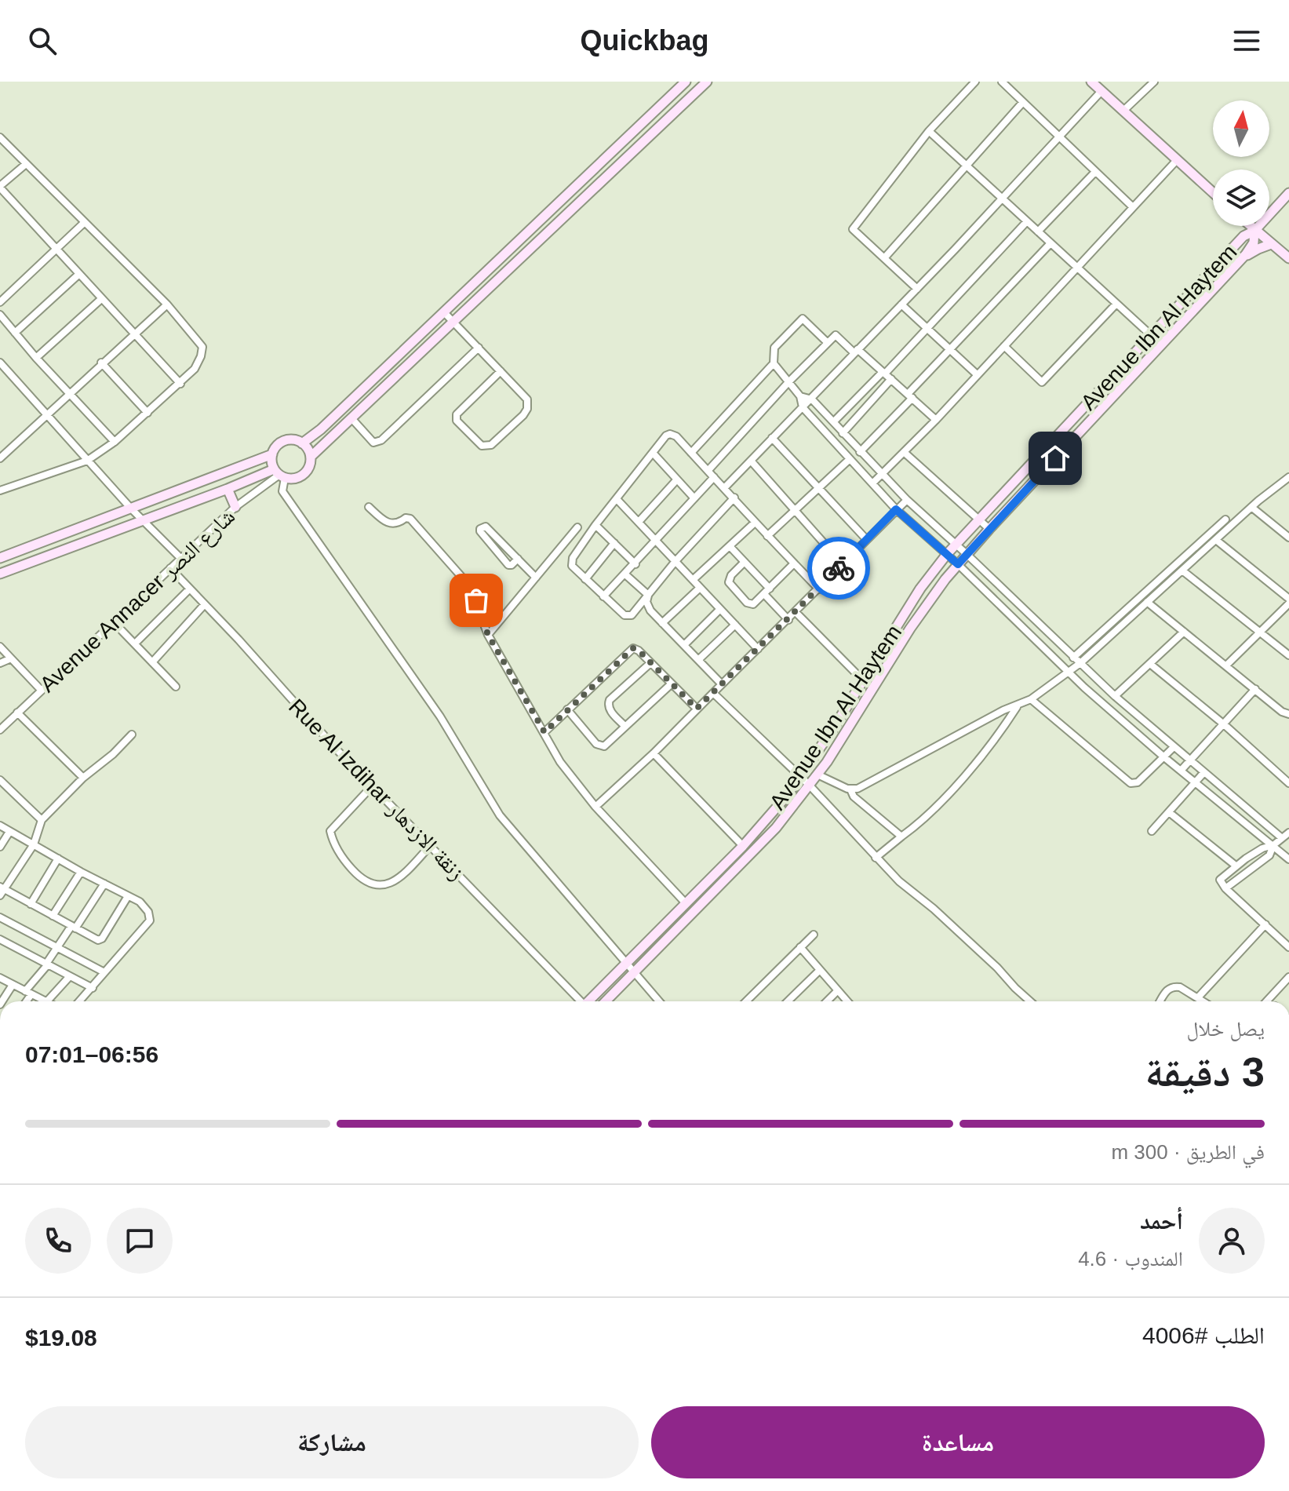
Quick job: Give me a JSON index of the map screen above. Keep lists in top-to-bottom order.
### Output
{
  "streets": {
    "street": ["Avenue Ibn Al Haytem", "Avenue Annacer شارع النصر", "Rue Al Izdihar زنقة الازدهار"]
  },
  "crossings": [
    ["Avenue Annacer شارع النصر", "Rue Al Izdihar زنقة الازدهار"]
  ],
  "north": "top",
  "page": {
    "header": "Quickbag",
    "heading": ["3 دقيقة", "يصل خلال", "06:56–07:01"],
    "panel": [
      "أحمد",
      "المندوب · 4.6",
      "الطلب #4006",
      "$19.08"
    ],
    "bar": "في الطريق · 300 m",
    "buttons": ["مساعدة", "مشاركة"]
  }
}
